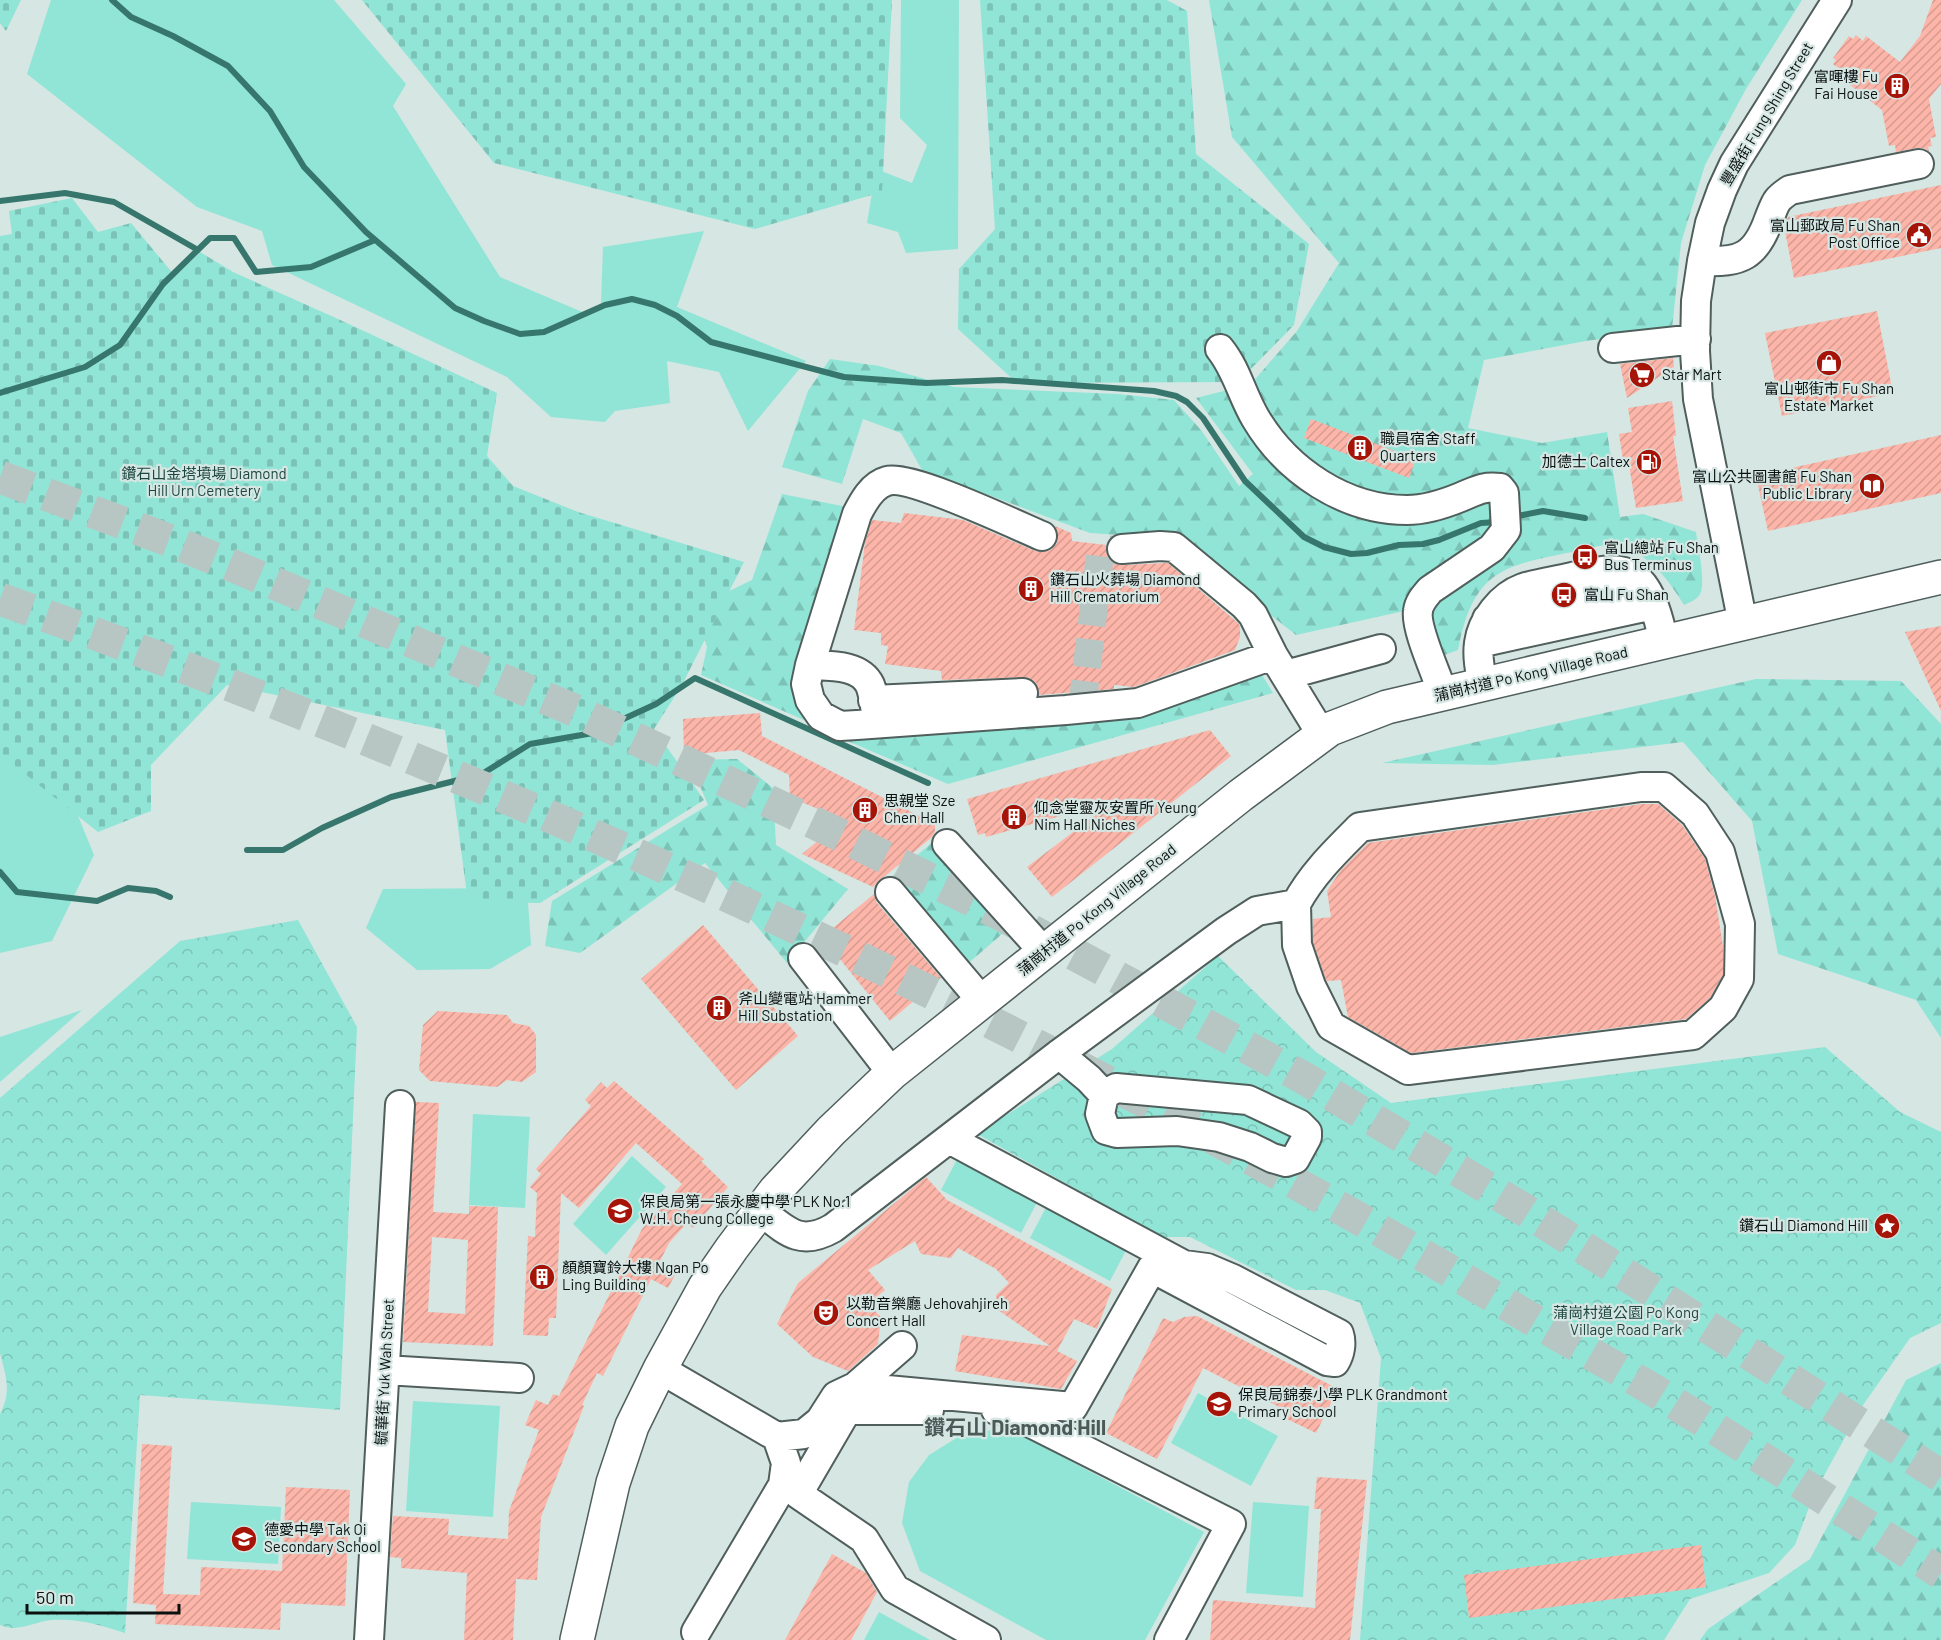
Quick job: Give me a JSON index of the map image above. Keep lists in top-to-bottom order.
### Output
{
  "streets": {
    "main road": ["蒲崗村道 Po Kong Village Road"],
    "street": ["豐盛街 Fung Shing Street", "毓華街 Yuk Wah Street"]
  },
  "crossings": [
    ["豐盛街 Fung Shing Street", "蒲崗村道 Po Kong Village Road"]
  ],
  "districts": ["鑽石山 Diamond Hill"],
  "parks": ["鑽石山金塔墳場 Diamond Hill Urn Cemetery", "蒲崗村道公園 Po Kong Village Road Park"],
  "places": {
    "building": [
      "富暉樓 Fu Fai House",
      "職員宿舍 Staff Quarters",
      "鑽石山火葬場 Diamond Hill Crematorium",
      "思親堂 Sze Chen Hall",
      "仰念堂靈灰安置所 Yeung Nim Hall Niches",
      "斧山變電站 Hammer Hill Substation",
      "顏顏寶鈴大樓 Ngan Po Ling Building"
    ],
    "public building": ["富山郵政局 Fu Shan Post Office"],
    "shop": ["富山邨街市 Fu Shan Estate Market"],
    "supermarket": ["Star Mart"],
    "fuel station": ["加德士 Caltex"],
    "library": ["富山公共圖書館 Fu Shan Public Library"],
    "bus stop": ["富山總站 Fu Shan Bus Terminus", "富山 Fu Shan"],
    "school or university": ["保良局第一張永慶中學 PLK No.1 W.H. Cheung College", "保良局錦泰小學 PLK Grandmont Primary School", "德愛中學 Tak Oi Secondary School"],
    "place": ["鑽石山 Diamond Hill"],
    "theatre": ["以勒音樂廳 Jehovahjireh Concert Hall"]
  },
  "scale_bar": "50 m"
}
